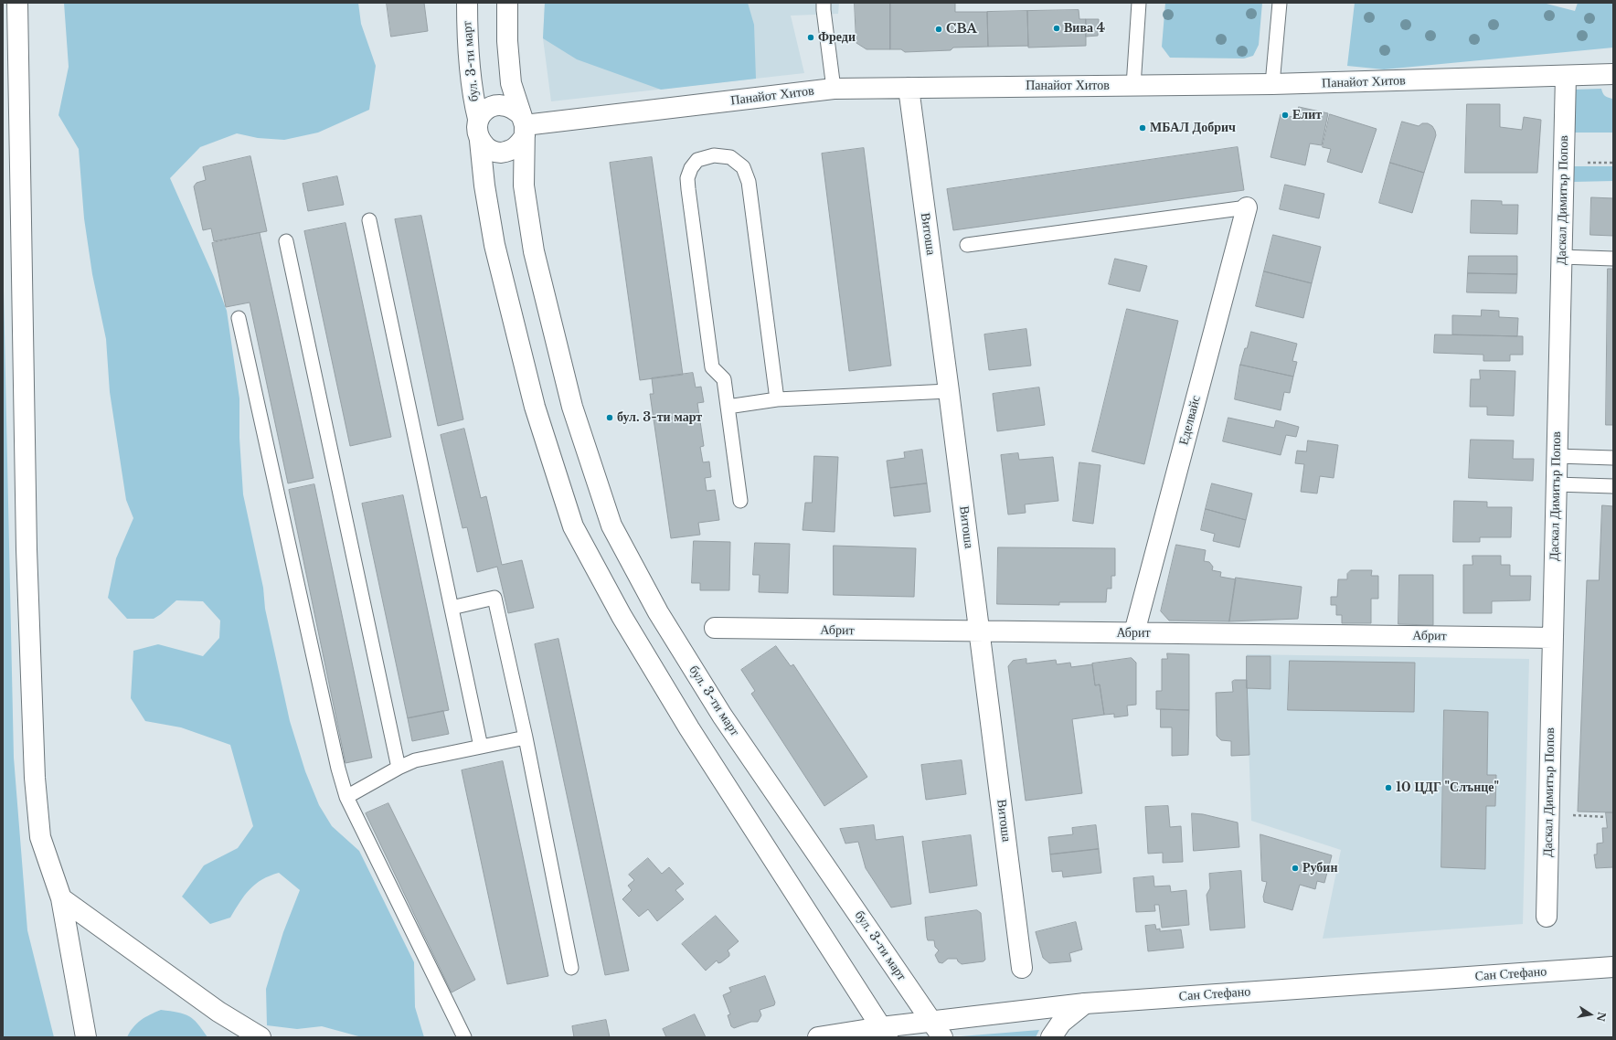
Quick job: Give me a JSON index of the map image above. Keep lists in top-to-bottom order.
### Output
{
  "streets": {
    "street": [
      "бул. 3-ти март",
      "Панайот Хитов",
      "Даскал Димитър Попов",
      "Витоша",
      "Еделвайс",
      "Абрит",
      "Сан Стефано"
    ]
  },
  "crossings": [
    ["бул. 3-ти март", "Панайот Хитов"],
    ["бул. 3-ти март", "Сан Стефано"],
    ["Панайот Хитов", "Даскал Димитър Попов"],
    ["Панайот Хитов", "Витоша"],
    ["Даскал Димитър Попов", "Абрит"],
    ["Витоша", "Абрит"],
    ["Еделвайс", "Абрит"]
  ],
  "places": [
    "Вива 4",
    "CBA",
    "Фреди",
    "Елит",
    "МБАЛ Добрич",
    "бул. 3-ти март",
    "10 ЦДГ \"Слънце\"",
    "Рубин"
  ],
  "north": "right"
}
